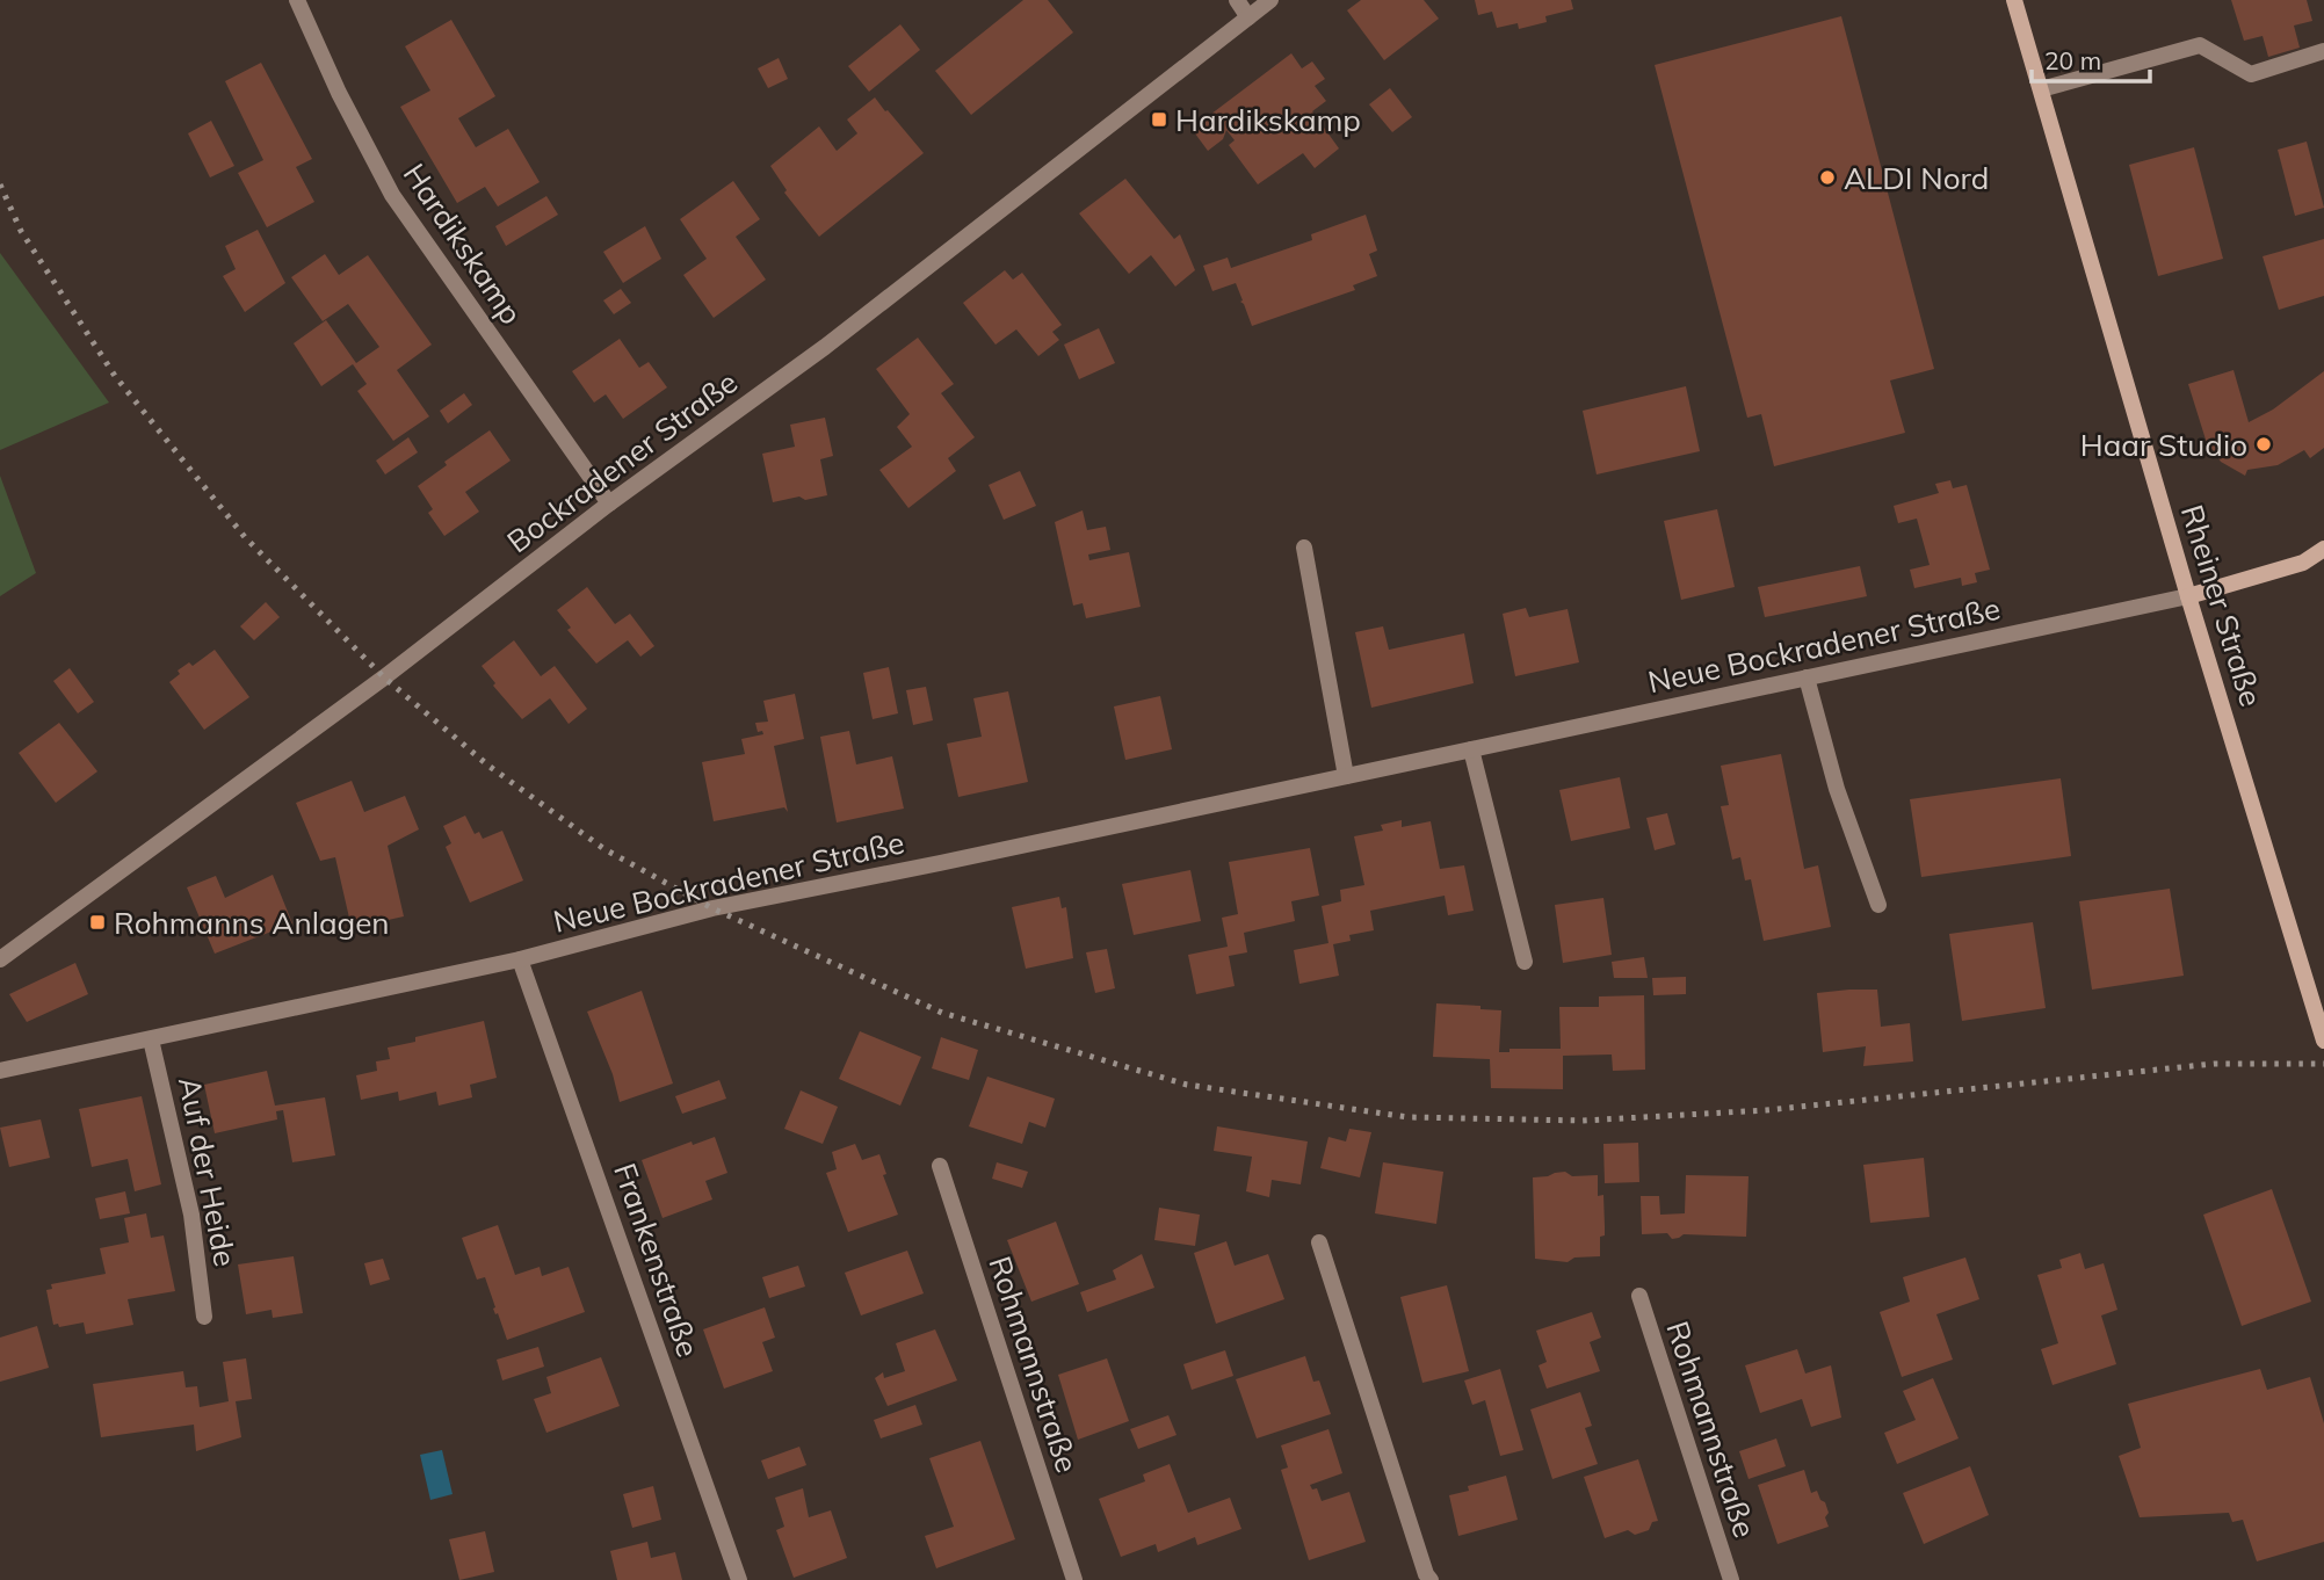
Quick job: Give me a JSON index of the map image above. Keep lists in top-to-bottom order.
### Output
{
  "streets": {
    "main road": ["Rheiner Straße"],
    "street": [
      "Hardikskamp",
      "Bockradener Straße",
      "Neue Bockradener Straße",
      "Auf der Heide",
      "Frankenstraße",
      "Rohmannstraße"
    ]
  },
  "crossings": [
    ["Hardikskamp", "Bockradener Straße"],
    ["Rheiner Straße", "Neue Bockradener Straße"],
    ["Neue Bockradener Straße", "Auf der Heide"],
    ["Neue Bockradener Straße", "Frankenstraße"]
  ],
  "places": {
    "transit": ["Hardikskamp", "Rohmanns Anlagen"],
    "other": ["ALDI Nord", "Haar Studio"]
  },
  "scale_bar": "20 m"
}
